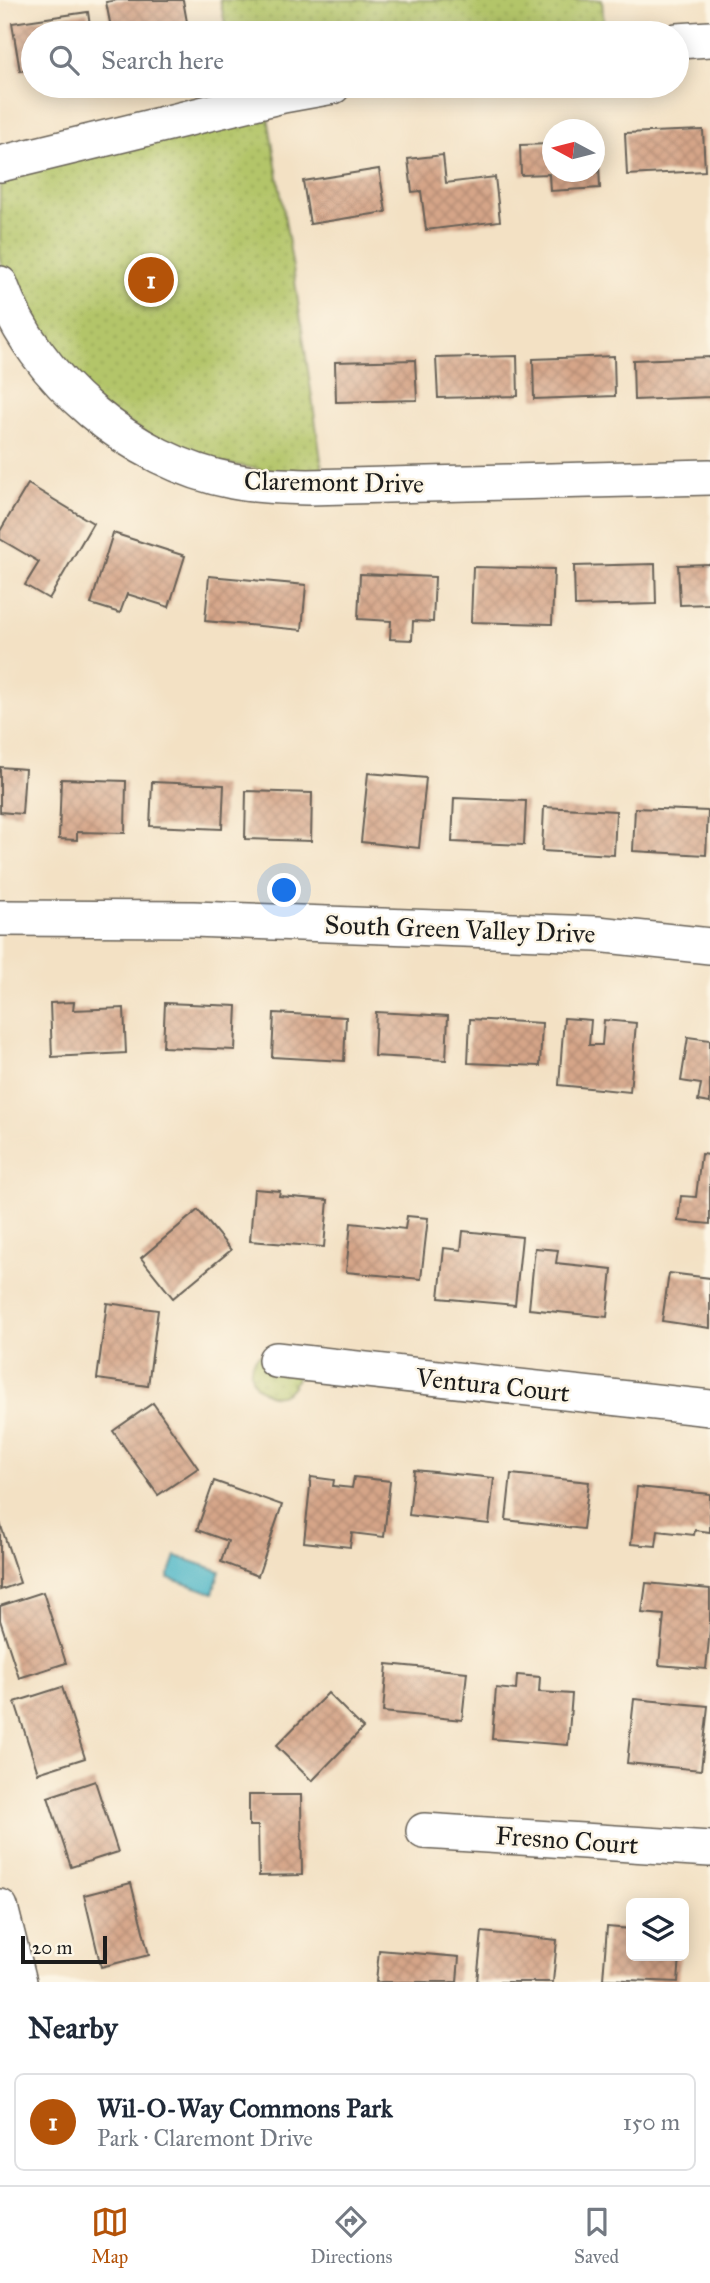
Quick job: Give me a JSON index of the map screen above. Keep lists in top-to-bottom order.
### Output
{
  "streets": {
    "street": [
      "Claremont Drive",
      "South Green Valley Drive",
      "Ventura Court",
      "Fresno Court"
    ]
  },
  "scale_bar": "20 m",
  "north": "left",
  "page": {
    "search": "Search here",
    "pins": "1",
    "scale": "20 m",
    "heading": "Nearby",
    "list": [
      {
        "mark": "1",
        "name": "Wil-O-Way Commons Park",
        "note": "Park · Claremont Drive",
        "value": "150 m"
      }
    ],
    "nav": ["Map", "Directions", "Saved"]
  }
}
